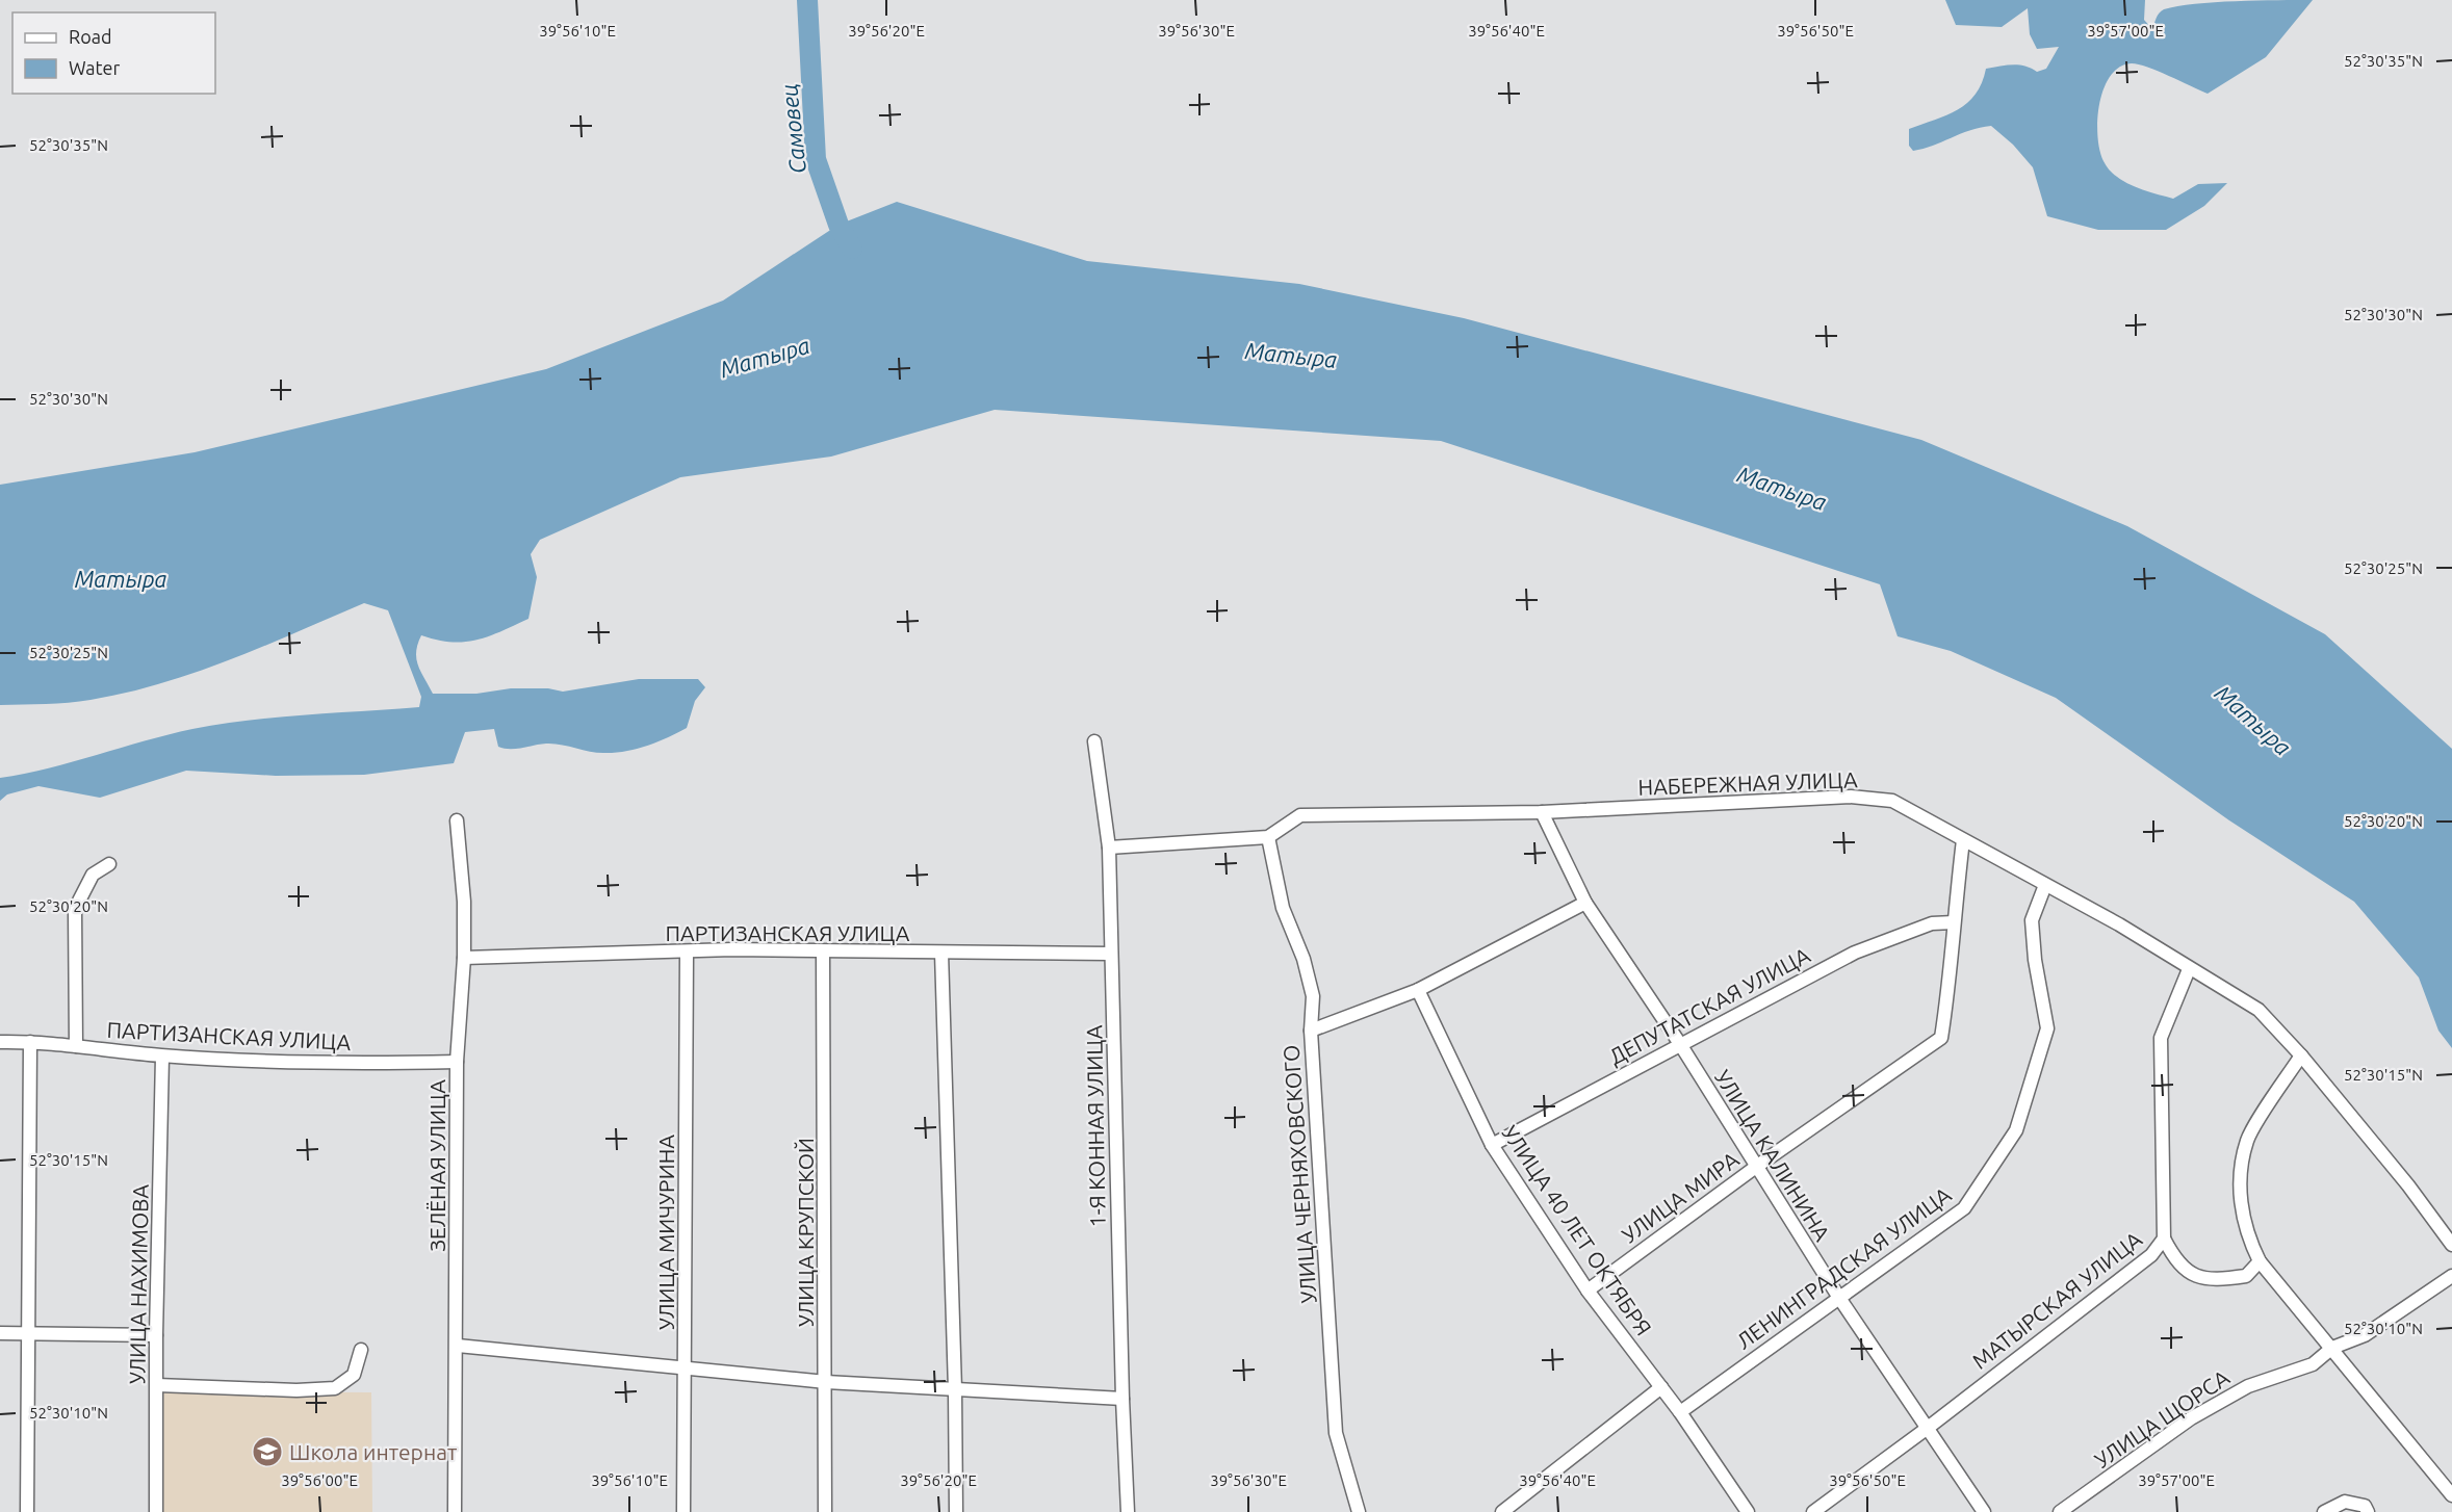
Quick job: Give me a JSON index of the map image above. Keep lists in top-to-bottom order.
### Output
{
  "streets": {
    "street": [
      "НАБЕРЕЖНАЯ УЛИЦА",
      "ПАРТИЗАНСКАЯ УЛИЦА",
      "ДЕПУТАТСКАЯ УЛИЦА",
      "1-Я КОННАЯ УЛИЦА",
      "УЛИЦА КАЛИНИНА",
      "ЗЕЛЁНАЯ УЛИЦА",
      "УЛИЦА ЧЕРНЯХОВСКОГО",
      "УЛИЦА МИРА",
      "УЛИЦА 40 ЛЕТ ОКТЯБРЯ",
      "УЛИЦА МИЧУРИНА",
      "УЛИЦА КРУПСКОЙ",
      "ЛЕНИНГРАДСКАЯ УЛИЦА",
      "УЛИЦА НАХИМОВА",
      "МАТЫРСКАЯ УЛИЦА",
      "УЛИЦА ЩОРСА"
    ]
  },
  "crossings": [
    ["НАБЕРЕЖНАЯ УЛИЦА", "УЛИЦА КАЛИНИНА"],
    ["НАБЕРЕЖНАЯ УЛИЦА", "УЛИЦА ЧЕРНЯХОВСКОГО"],
    ["НАБЕРЕЖНАЯ УЛИЦА", "УЛИЦА МИРА"],
    ["НАБЕРЕЖНАЯ УЛИЦА", "ЛЕНИНГРАДСКАЯ УЛИЦА"],
    ["НАБЕРЕЖНАЯ УЛИЦА", "МАТЫРСКАЯ УЛИЦА"],
    ["ПАРТИЗАНСКАЯ УЛИЦА", "1-Я КОННАЯ УЛИЦА"],
    ["ПАРТИЗАНСКАЯ УЛИЦА", "ЗЕЛЁНАЯ УЛИЦА"],
    ["ПАРТИЗАНСКАЯ УЛИЦА", "УЛИЦА МИЧУРИНА"],
    ["ПАРТИЗАНСКАЯ УЛИЦА", "УЛИЦА КРУПСКОЙ"],
    ["ПАРТИЗАНСКАЯ УЛИЦА", "УЛИЦА НАХИМОВА"],
    ["ДЕПУТАТСКАЯ УЛИЦА", "УЛИЦА КАЛИНИНА"],
    ["ДЕПУТАТСКАЯ УЛИЦА", "УЛИЦА МИРА"],
    ["ДЕПУТАТСКАЯ УЛИЦА", "УЛИЦА 40 ЛЕТ ОКТЯБРЯ"],
    ["УЛИЦА КАЛИНИНА", "УЛИЦА МИРА"],
    ["УЛИЦА КАЛИНИНА", "ЛЕНИНГРАДСКАЯ УЛИЦА"],
    ["УЛИЦА КАЛИНИНА", "МАТЫРСКАЯ УЛИЦА"],
    ["УЛИЦА МИРА", "УЛИЦА 40 ЛЕТ ОКТЯБРЯ"],
    ["УЛИЦА 40 ЛЕТ ОКТЯБРЯ", "ЛЕНИНГРАДСКАЯ УЛИЦА"]
  ],
  "water": ["Самовец", "Матыра"],
  "places": {
    "school or university": ["Школа интернат"]
  },
  "legend": ["Road", "Water"],
  "coordinates": [
    "39°56'10\"E",
    "39°56'20\"E",
    "39°56'30\"E",
    "39°56'40\"E",
    "39°56'50\"E",
    "39°57'00\"E",
    "52°30'35\"N",
    "52°30'30\"N",
    "52°30'25\"N",
    "52°30'20\"N",
    "52°30'15\"N",
    "52°30'10\"N",
    "39°56'00\"E"
  ]
}
